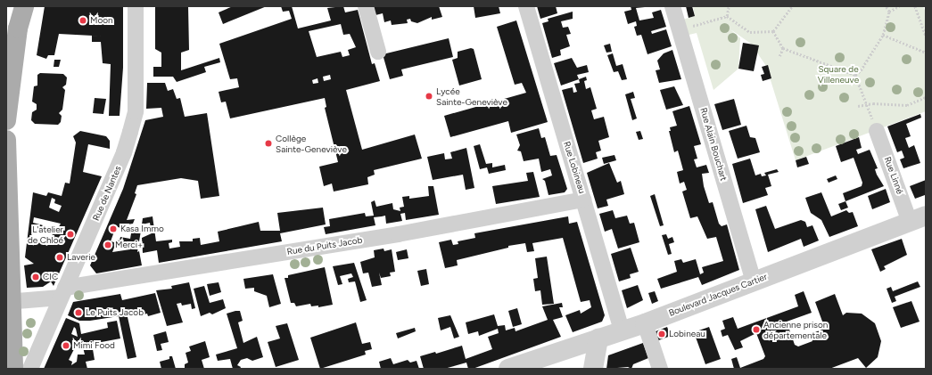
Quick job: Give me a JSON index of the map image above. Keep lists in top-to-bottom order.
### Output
{
  "streets": {
    "street": [
      "Rue Alain Bouchart",
      "Rue Lobineau",
      "Rue Linné",
      "Rue de Nantes",
      "Rue du Puits Jacob",
      "Boulevard Jacques Cartier"
    ]
  },
  "crossings": [
    ["Rue Alain Bouchart", "Boulevard Jacques Cartier"],
    ["Rue Lobineau", "Rue du Puits Jacob"],
    ["Rue Lobineau", "Boulevard Jacques Cartier"],
    ["Rue Linné", "Boulevard Jacques Cartier"],
    ["Rue de Nantes", "Rue du Puits Jacob"]
  ],
  "parks": ["Square de Villeneuve"],
  "places": [
    "Moon",
    "Lycée Sainte-Geneviève",
    "Collège Sainte-Geneviève",
    "Kasa Immo",
    "L'atelier de Chloé",
    "Merci+",
    "Laverie",
    "CIC",
    "Le Puits Jacob",
    "Ancienne prison départementale",
    "Lobineau",
    "Mimi Food"
  ]
}
